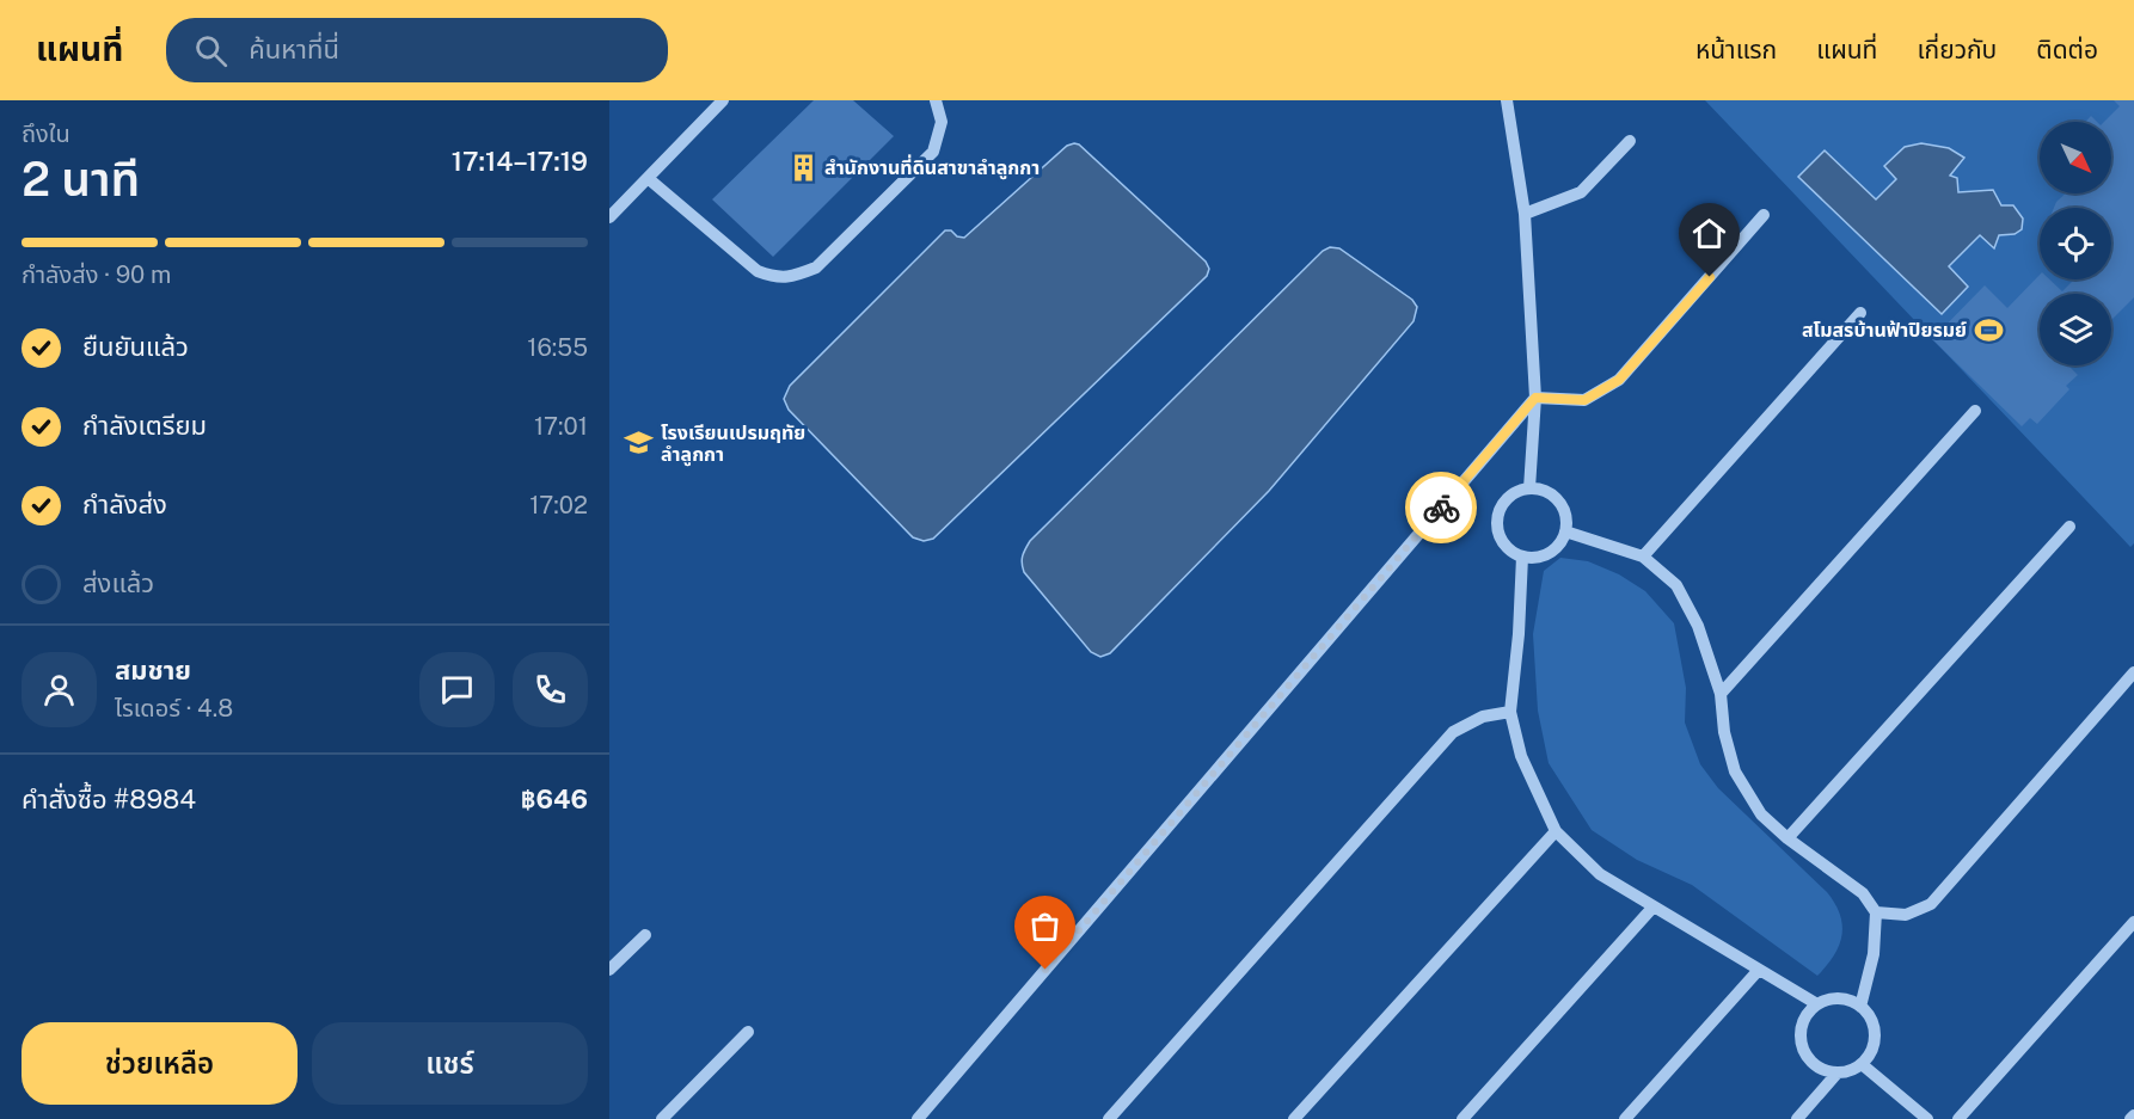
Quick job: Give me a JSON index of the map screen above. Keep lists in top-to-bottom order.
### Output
{
  "places": {
    "building": ["สำนักงานที่ดินสาขาลำลูกกา"],
    "sports": ["สโมสรบ้านฟ้าปิยรมย์"],
    "school or university": ["โรงเรียนเปรมฤทัย ลำลูกกา"]
  },
  "north": "bottom right",
  "page": {
    "header": "แผนที่",
    "search": "ค้นหาที่นี่",
    "nav": [
      "หน้าแรก",
      "แผนที่",
      "เกี่ยวกับ",
      "ติดต่อ"
    ],
    "heading": ["2 นาที", "ถึงใน", "17:14–17:19"],
    "panel": [
      "สมชาย",
      "ไรเดอร์ · 4.8",
      "คำสั่งซื้อ #8984",
      "฿646"
    ],
    "bar": "กำลังส่ง · 90 m",
    "list": [
      ["ยืนยันแล้ว", "16:55"],
      ["กำลังเตรียม", "17:01"],
      ["กำลังส่ง", "17:02"],
      "ส่งแล้ว"
    ],
    "buttons": ["ช่วยเหลือ", "แชร์"]
  }
}
